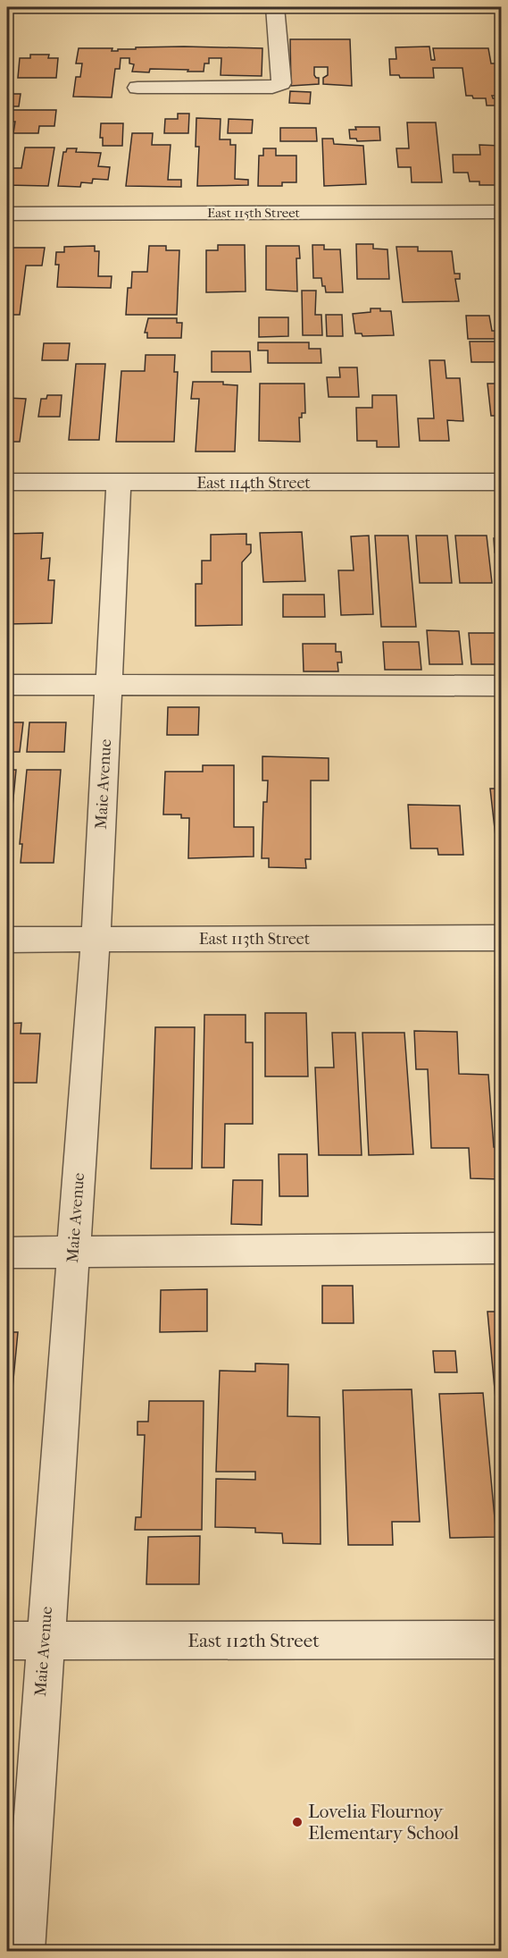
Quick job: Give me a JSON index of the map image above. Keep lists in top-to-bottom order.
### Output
{
  "streets": {
    "street": [
      "East 115th Street",
      "East 114th Street",
      "Maie Avenue",
      "East 113th Street",
      "East 112th Street"
    ]
  },
  "crossings": [
    ["East 114th Street", "Maie Avenue"],
    ["Maie Avenue", "East 113th Street"],
    ["Maie Avenue", "East 112th Street"]
  ],
  "places": ["Lovelia Flournoy Elementary School"]
}
